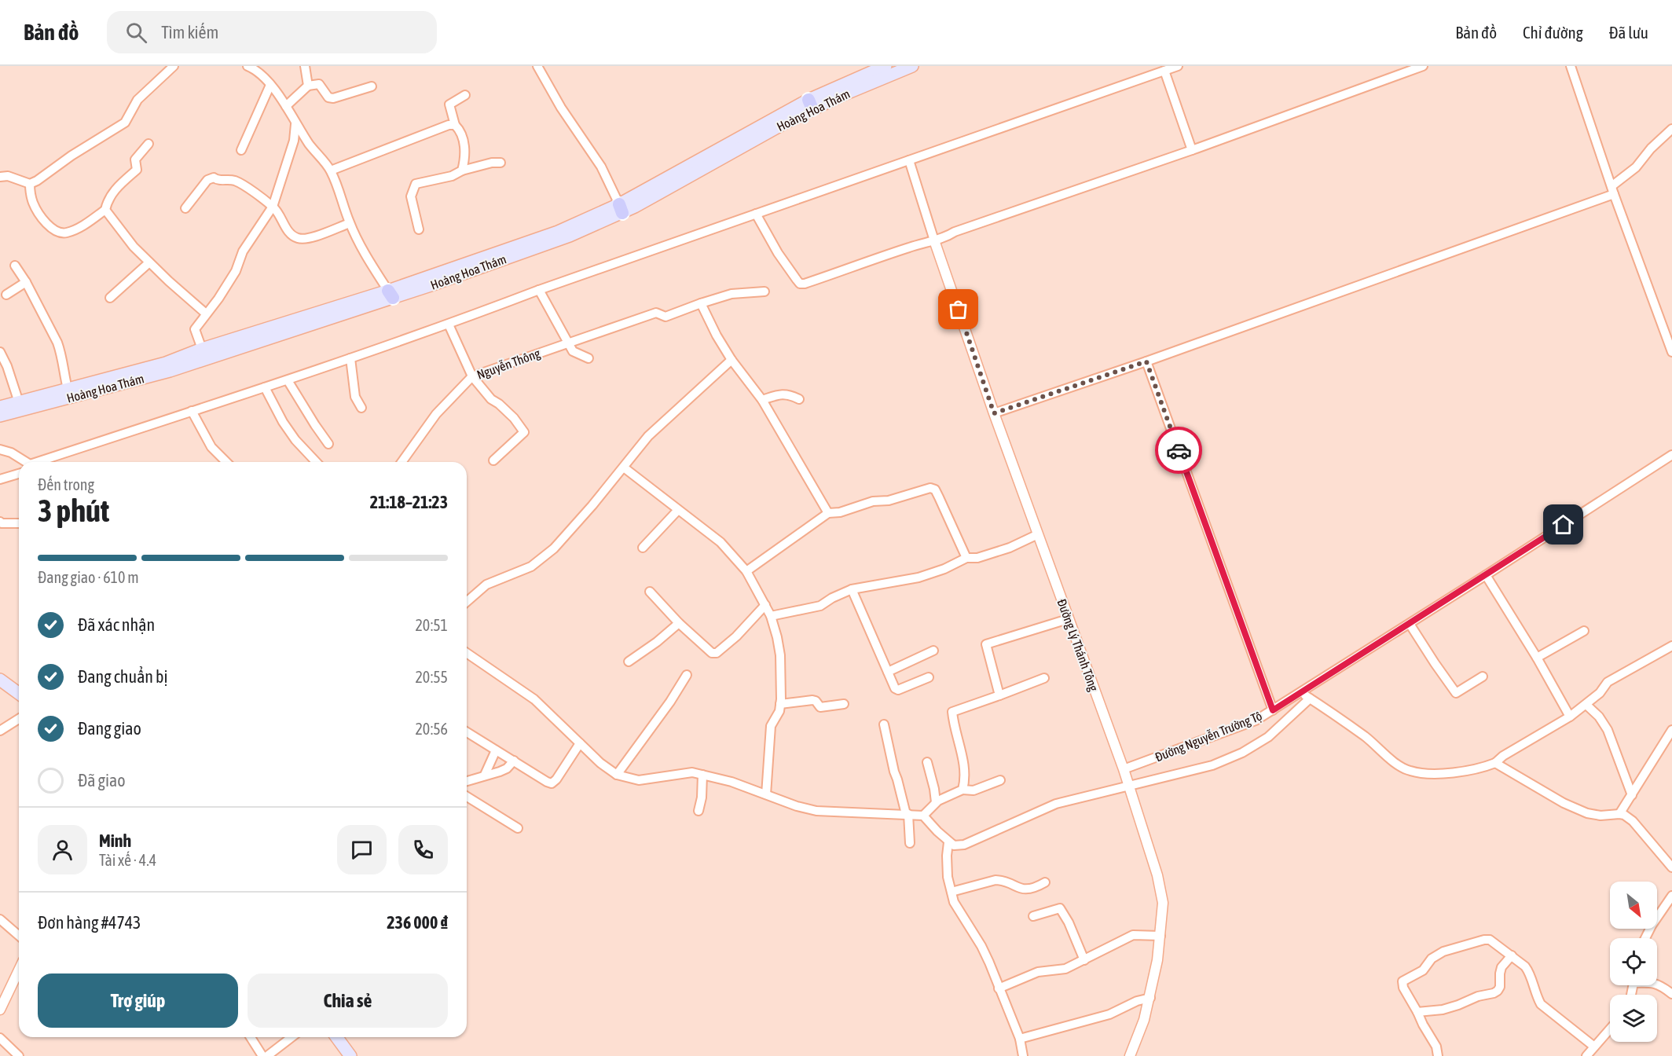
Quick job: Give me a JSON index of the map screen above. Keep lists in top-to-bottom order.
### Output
{
  "streets": {
    "main road": ["Hoàng Hoa Thám"],
    "street": ["Nguyễn Thông", "Đường Lý Thánh Tông", "Đường Nguyễn Trường Tộ"]
  },
  "crossings": [
    ["Đường Lý Thánh Tông", "Đường Nguyễn Trường Tộ"]
  ],
  "north": "bottom right",
  "page": {
    "header": "Bản đồ",
    "search": "Tìm kiếm",
    "nav": ["Bản đồ", "Chỉ đường", "Đã lưu"],
    "heading": ["3 phút", "Đến trong", "21:18–21:23"],
    "panel": [
      "Minh",
      "Tài xế · 4.4",
      "Đơn hàng #4743",
      "236 000 ₫"
    ],
    "bar": "Đang giao · 610 m",
    "list": [
      ["Đã xác nhận", "20:51"],
      ["Đang chuẩn bị", "20:55"],
      ["Đang giao", "20:56"],
      "Đã giao"
    ],
    "buttons": ["Trợ giúp", "Chia sẻ"]
  }
}
